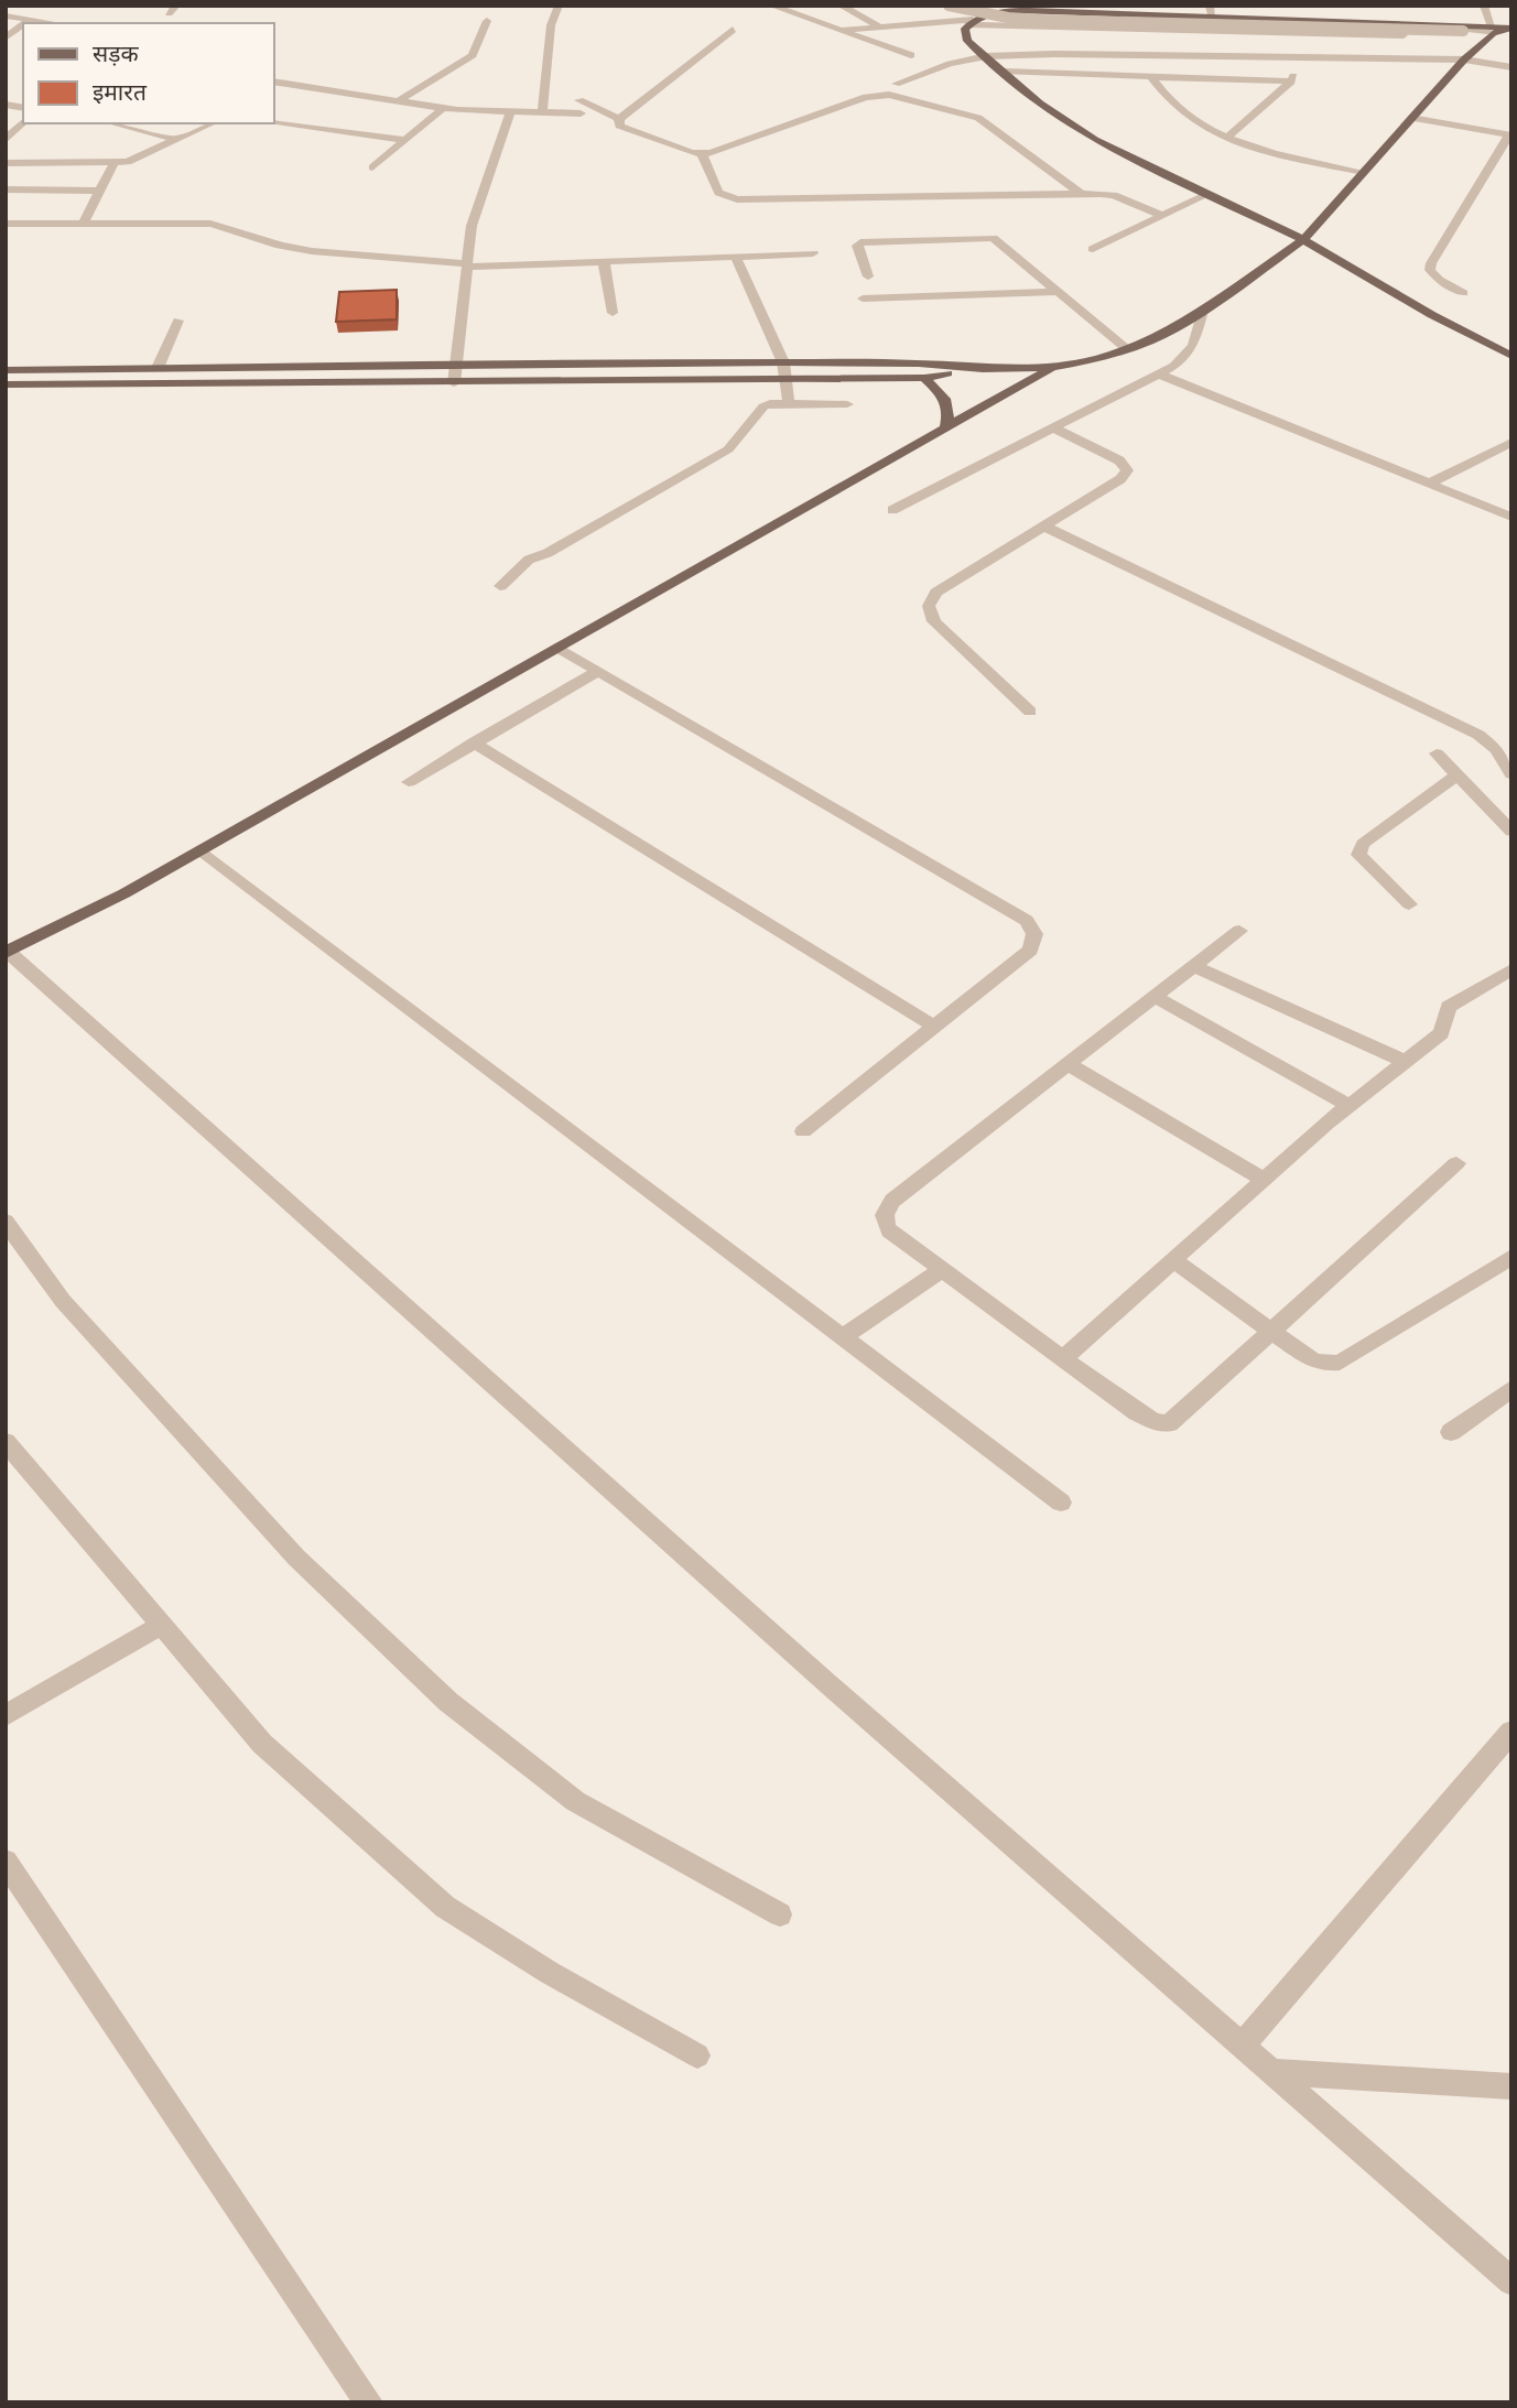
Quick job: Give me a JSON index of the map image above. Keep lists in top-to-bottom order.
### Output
{
  "legend": ["सड़क", "इमारत"]
}
